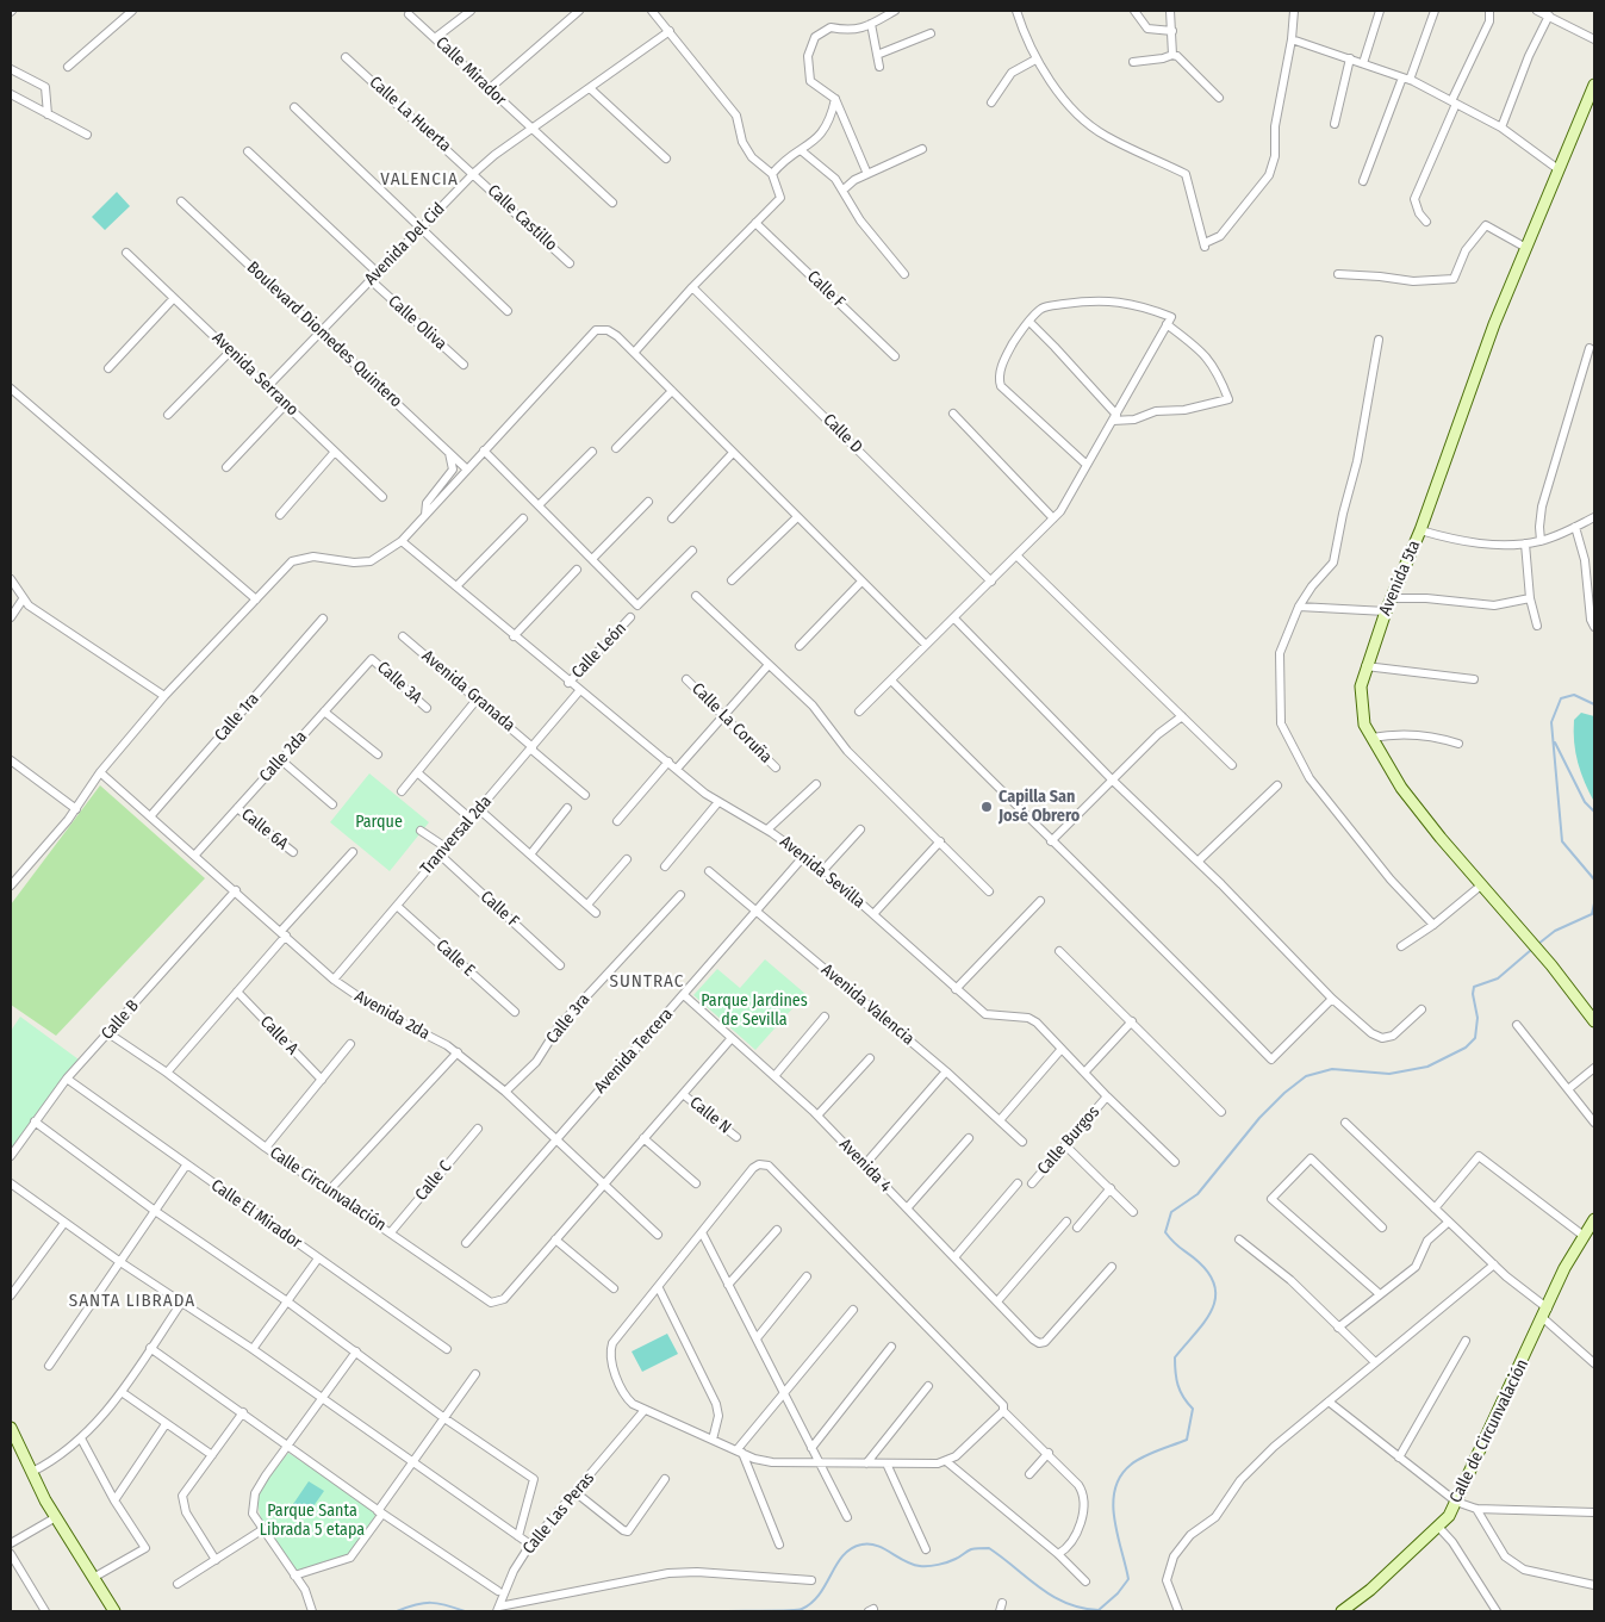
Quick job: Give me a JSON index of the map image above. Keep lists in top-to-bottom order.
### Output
{
  "streets": {
    "street": [
      "Calle Mirador",
      "Calle La Huerta",
      "Calle Castillo",
      "Avenida Del Cid",
      "Calle F",
      "Calle Oliva",
      "Boulevard Diomedes Quintero",
      "Avenida Serrano",
      "Calle D",
      "Avenida 5ta",
      "Calle León",
      "Calle 3A",
      "Avenida Granada",
      "Calle 1ra",
      "Calle La Coruña",
      "Calle 2da",
      "Calle 6A",
      "Tranversal 2da",
      "Avenida Sevilla",
      "Calle E",
      "Avenida Valencia",
      "Avenida 2da",
      "Calle 3ra",
      "Calle B",
      "Calle A",
      "Avenida Tercera",
      "Calle N",
      "Calle Burgos",
      "Avenida 4",
      "Calle C",
      "Calle Circunvalación",
      "Calle El Mirador",
      "Calle de Circunvalación",
      "Calle Las Peras"
    ]
  },
  "crossings": [
    ["Calle Mirador", "Avenida Del Cid"],
    ["Calle La Huerta", "Calle Castillo"],
    ["Calle La Huerta", "Avenida Del Cid"],
    ["Calle Castillo", "Avenida Del Cid"],
    ["Avenida Del Cid", "Calle Oliva"],
    ["Avenida Del Cid", "Boulevard Diomedes Quintero"],
    ["Avenida Del Cid", "Avenida Serrano"],
    ["Calle F", "Tranversal 2da"],
    ["Calle León", "Avenida Sevilla"],
    ["Calle 3A", "Calle 2da"],
    ["Avenida Granada", "Tranversal 2da"],
    ["Calle 1ra", "Avenida 2da"],
    ["Calle 2da", "Calle 6A"],
    ["Calle 2da", "Avenida 2da"],
    ["Tranversal 2da", "Avenida Sevilla"],
    ["Tranversal 2da", "Calle E"],
    ["Tranversal 2da", "Avenida 2da"],
    ["Avenida Sevilla", "Avenida Tercera"],
    ["Avenida Sevilla", "Calle Burgos"],
    ["Avenida Valencia", "Avenida Tercera"],
    ["Avenida 2da", "Calle 3ra"],
    ["Avenida 2da", "Calle B"],
    ["Avenida 2da", "Avenida Tercera"],
    ["Calle B", "Calle Circunvalación"],
    ["Calle B", "Calle El Mirador"],
    ["Avenida Tercera", "Avenida 4"],
    ["Calle C", "Calle Circunvalación"]
  ],
  "districts": ["VALENCIA", "SUNTRAC", "SANTA LIBRADA"],
  "parks": ["Parque", "Parque Jardines de Sevilla", "Parque Santa Librada 5 etapa"],
  "places": ["Capilla San José Obrero"]
}
